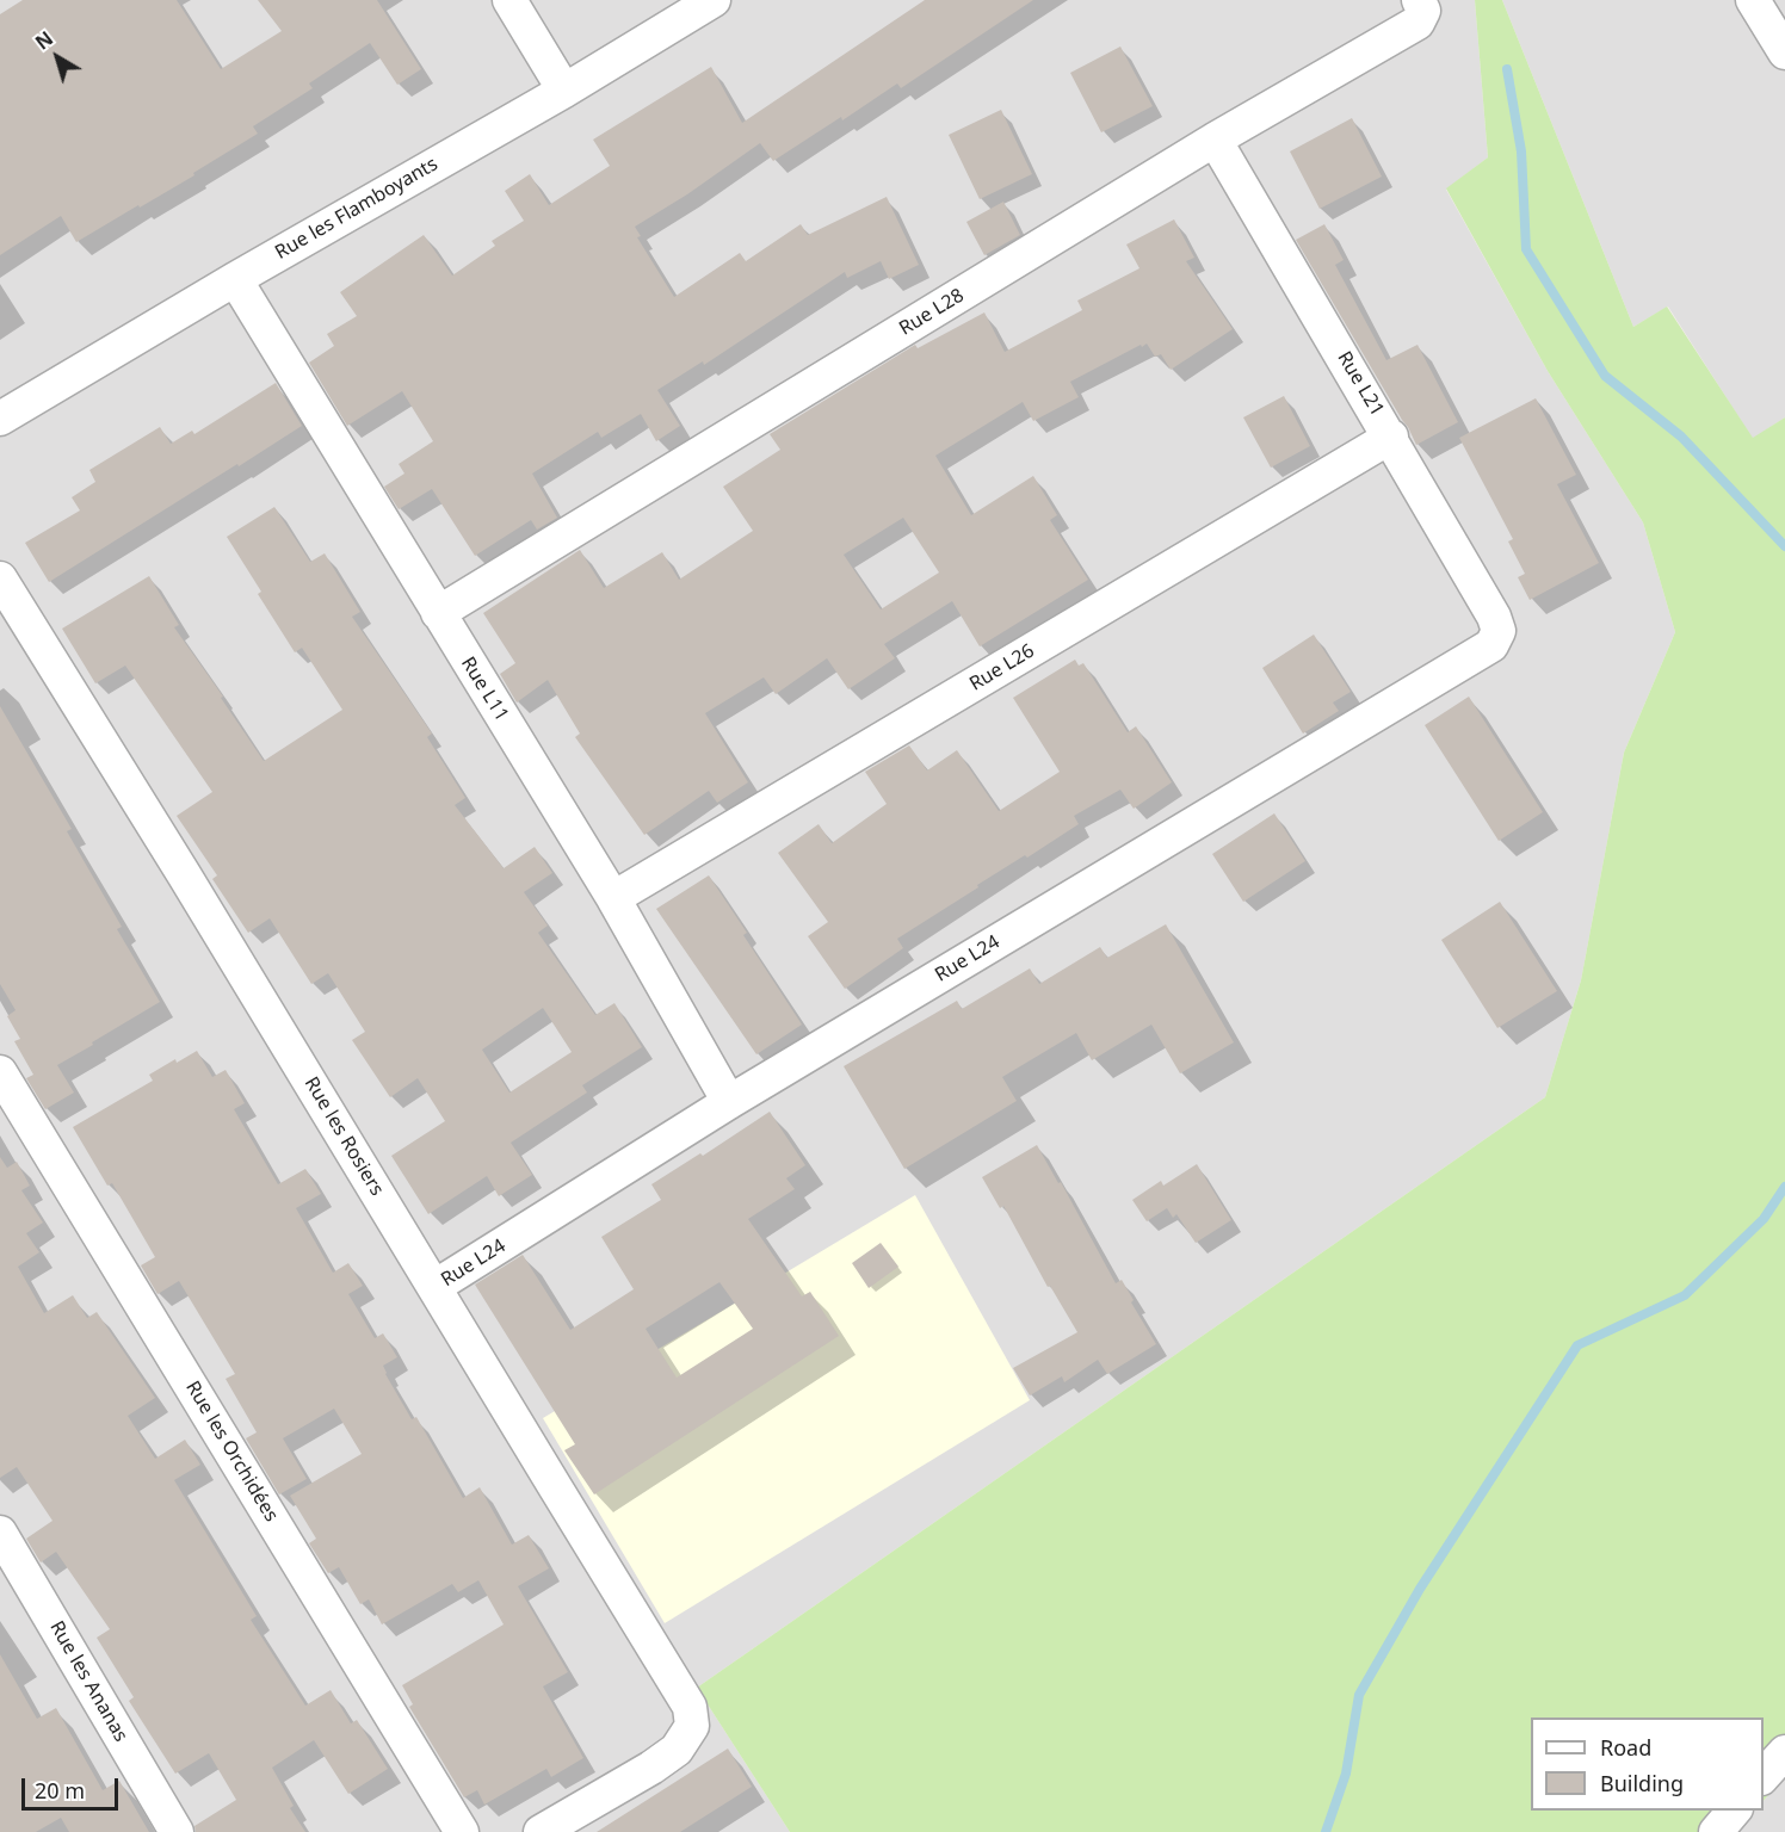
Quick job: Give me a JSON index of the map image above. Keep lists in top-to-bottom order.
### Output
{
  "streets": {
    "street": [
      "Rue les Flamboyants",
      "Rue L28",
      "Rue L21",
      "Rue L26",
      "Rue L11",
      "Rue L24",
      "Rue les Rosiers",
      "Rue les Orchidées",
      "Rue les Ananas"
    ]
  },
  "crossings": [
    ["Rue les Flamboyants", "Rue L11"],
    ["Rue L28", "Rue L21"],
    ["Rue L28", "Rue L11"],
    ["Rue L21", "Rue L26"],
    ["Rue L21", "Rue L24"],
    ["Rue L26", "Rue L11"],
    ["Rue L11", "Rue L24"],
    ["Rue L24", "Rue les Rosiers"]
  ],
  "legend": ["Road", "Building"],
  "scale_bar": "20 m",
  "north": "top left"
}
